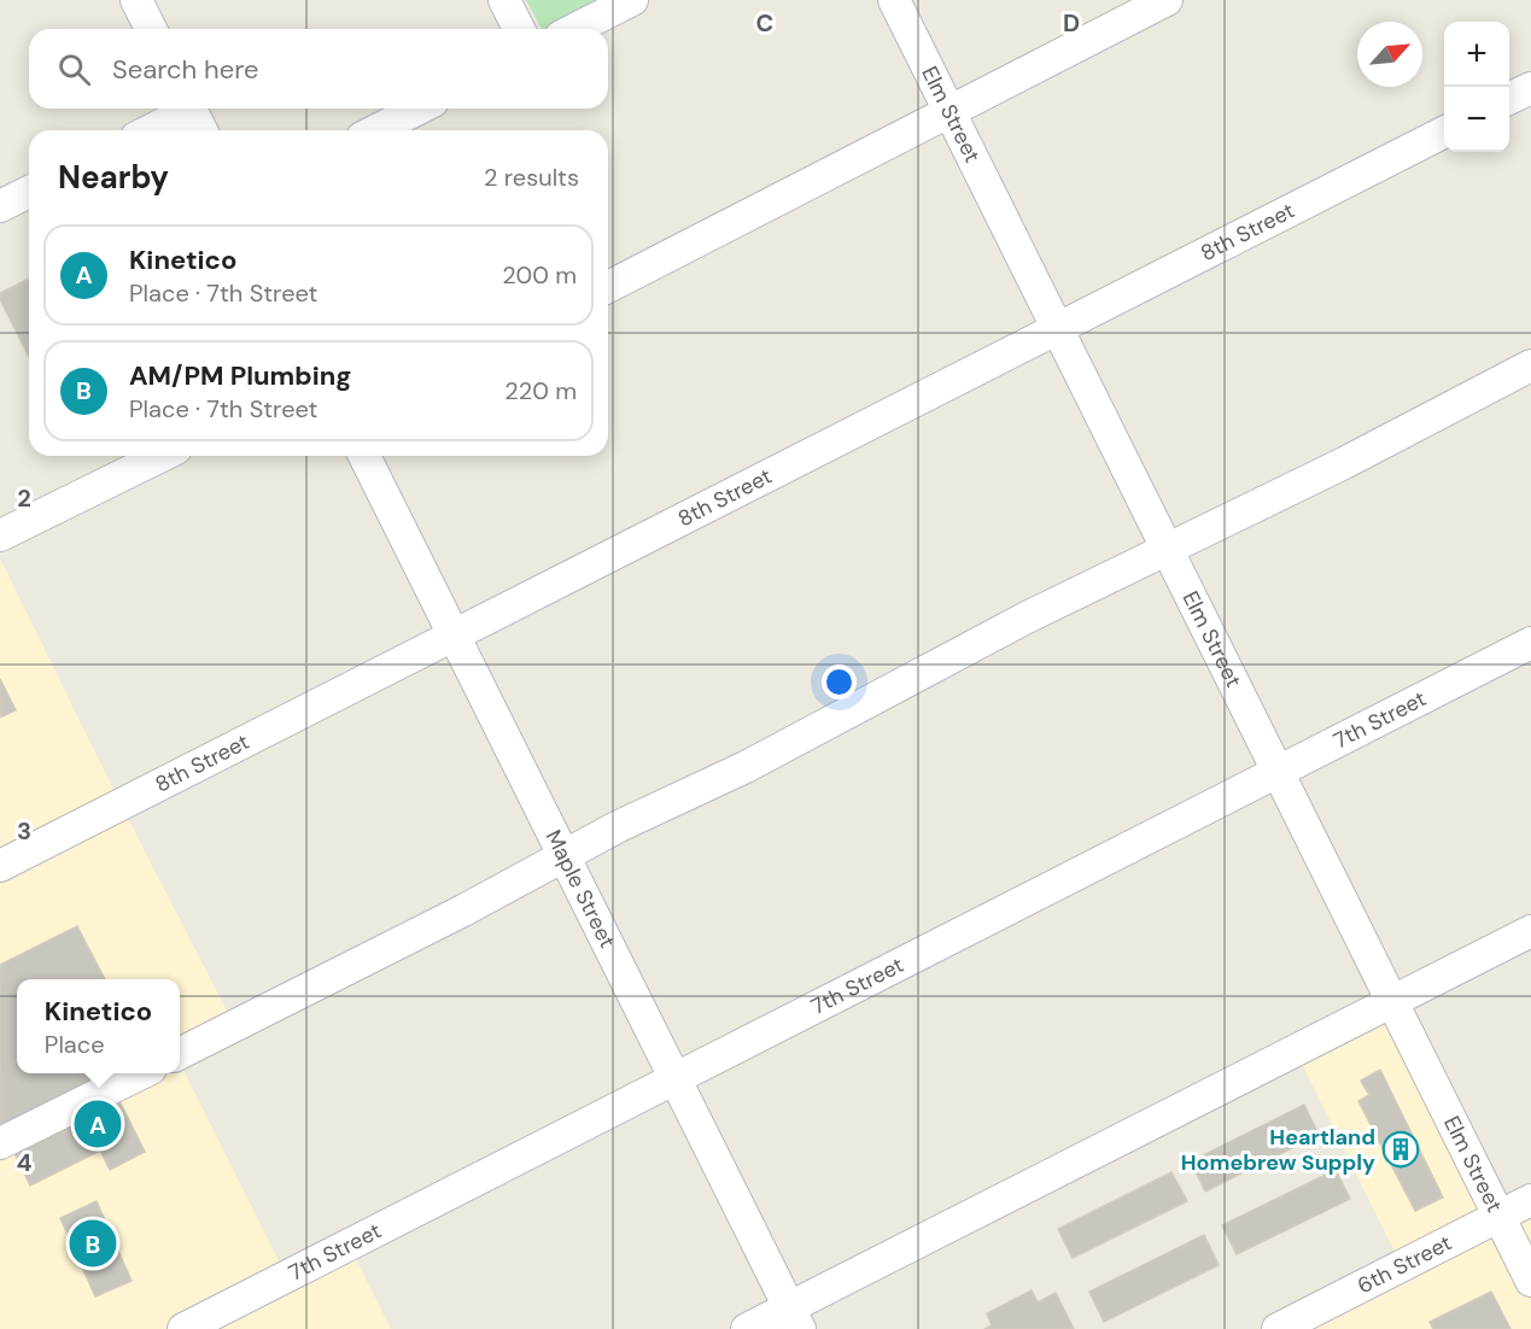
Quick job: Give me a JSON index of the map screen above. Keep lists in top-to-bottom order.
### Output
{
  "streets": {
    "street": [
      "Elm Street",
      "8th Street",
      "7th Street",
      "Maple Street",
      "6th Street"
    ]
  },
  "crossings": [
    ["Elm Street", "8th Street"],
    ["Elm Street", "7th Street"],
    ["Elm Street", "6th Street"],
    ["8th Street", "Maple Street"],
    ["7th Street", "Maple Street"]
  ],
  "places": {
    "building": ["Heartland Homebrew Supply"]
  },
  "north": "top right",
  "page": {
    "map_buttons": ["+", "−"],
    "search": "Search here",
    "heading": ["Nearby", "2 results"],
    "list": [
      {
        "mark": "A",
        "name": "Kinetico",
        "note": "Place · 7th Street",
        "value": "200 m"
      },
      {
        "mark": "B",
        "name": "AM/PM Plumbing",
        "note": "Place · 7th Street",
        "value": "220 m"
      }
    ],
    "popup": ["Kinetico", "Place"],
    "pins": ["A", "B"]
  },
  "grid": {
    "columns": ["C", "D"],
    "rows": ["2", "3", "4"]
  }
}
